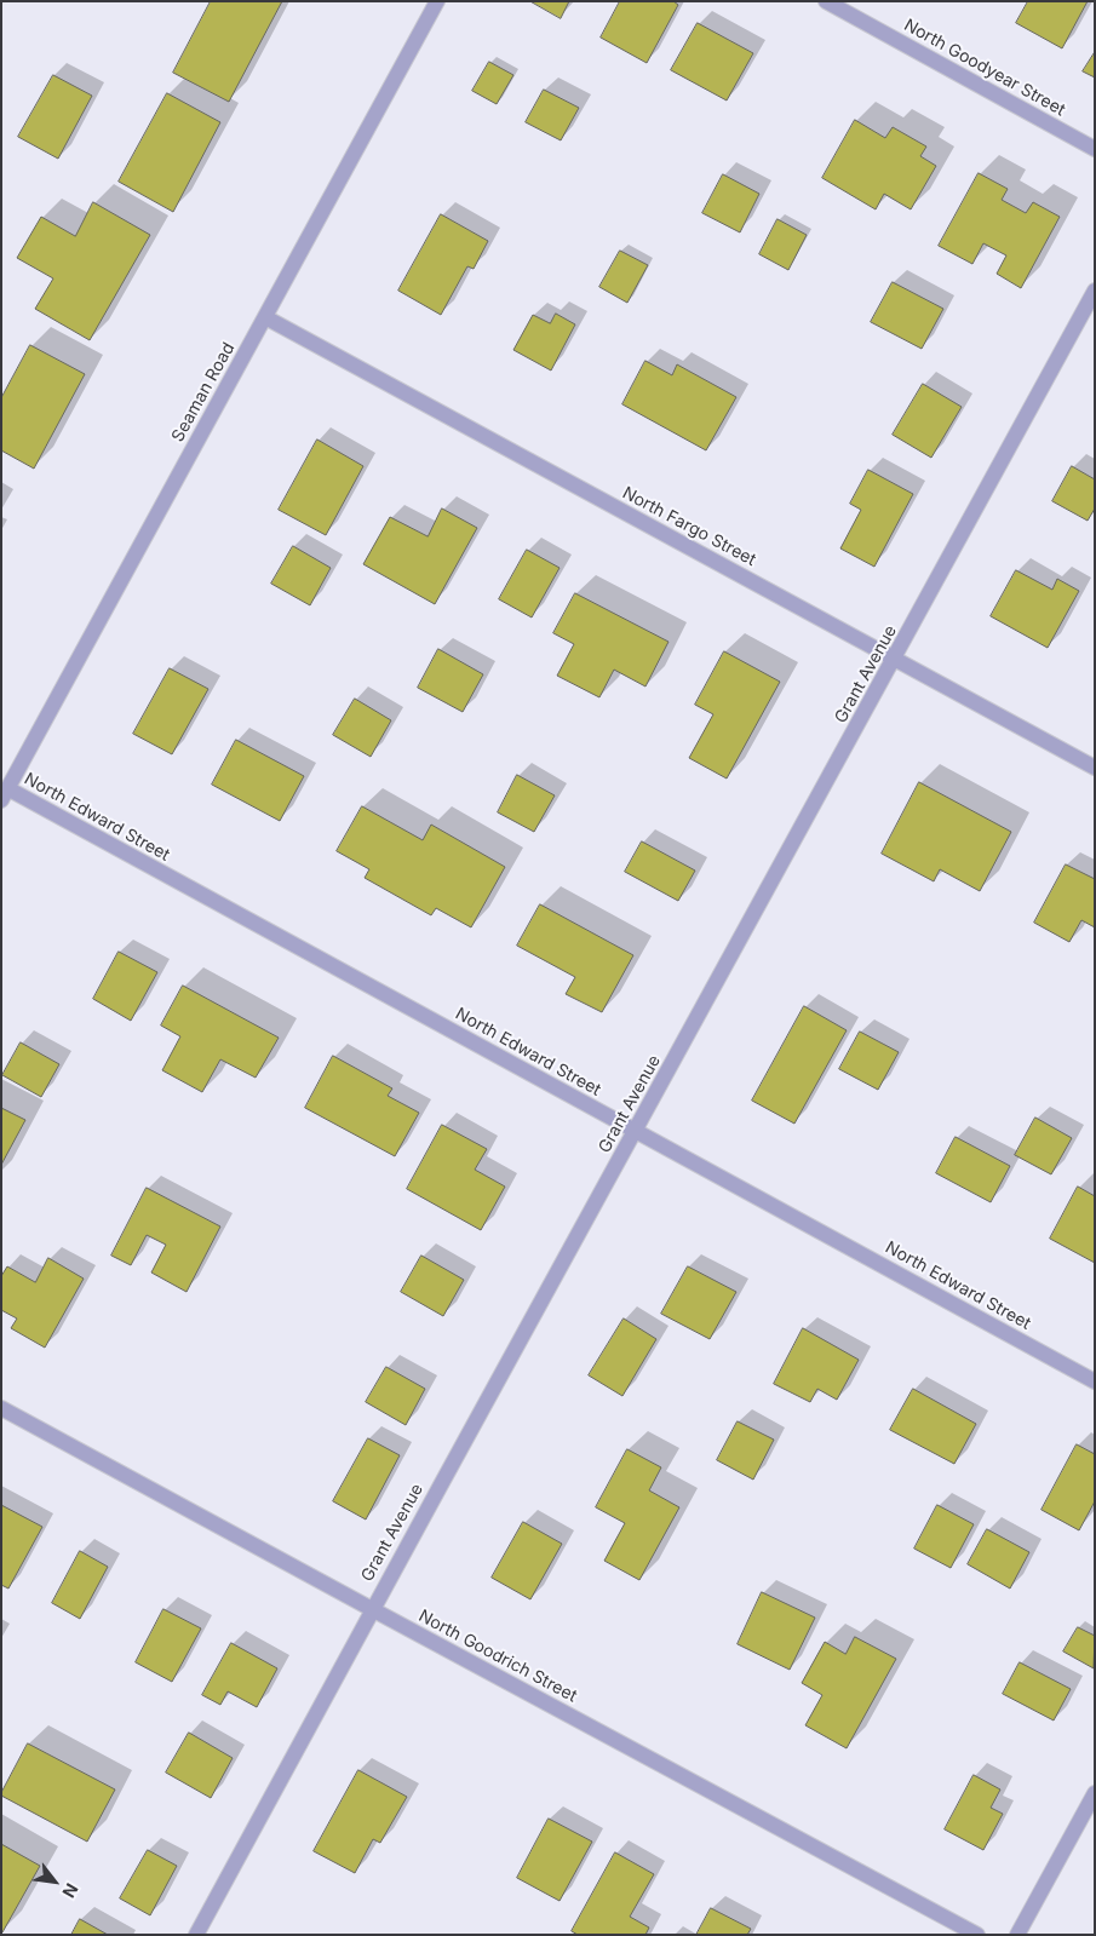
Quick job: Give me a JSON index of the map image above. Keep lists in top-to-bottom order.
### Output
{
  "streets": {
    "street": [
      "North Goodyear Street",
      "Seaman Road",
      "North Fargo Street",
      "Grant Avenue",
      "North Edward Street",
      "North Goodrich Street"
    ]
  },
  "crossings": [
    ["Seaman Road", "North Fargo Street"],
    ["Seaman Road", "North Edward Street"],
    ["North Fargo Street", "Grant Avenue"],
    ["Grant Avenue", "North Edward Street"],
    ["Grant Avenue", "North Goodrich Street"]
  ],
  "north": "bottom right"
}
